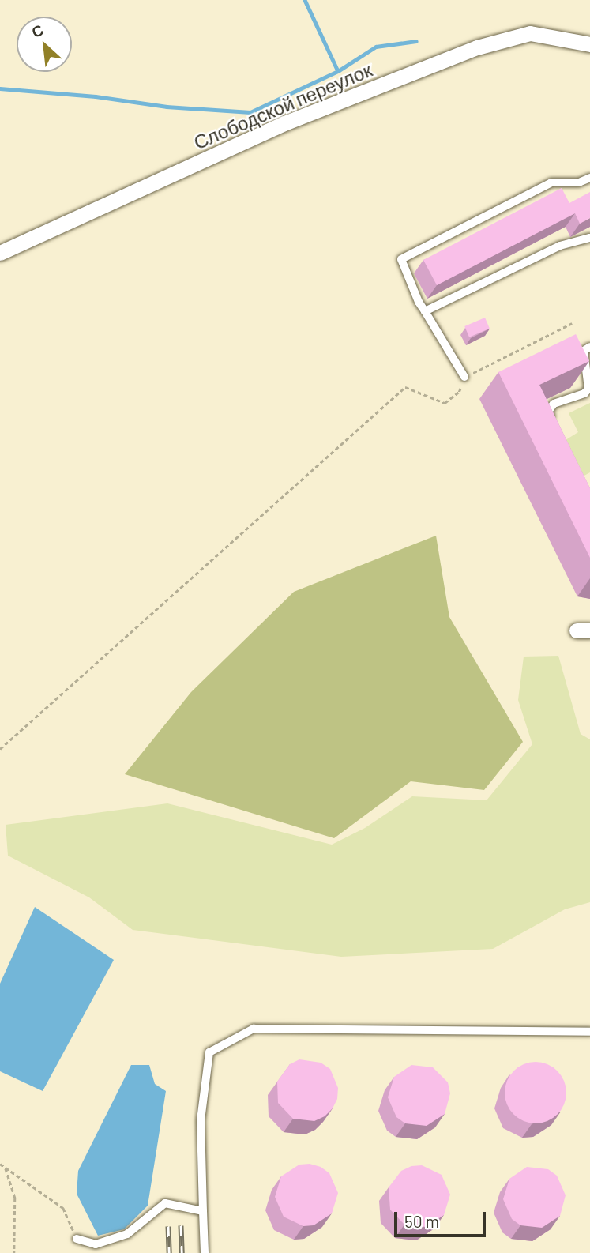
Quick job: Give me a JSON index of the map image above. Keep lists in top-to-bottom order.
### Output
{
  "streets": {
    "street": ["Слободской переулок"]
  },
  "scale_bar": "50 m",
  "north": "top left"
}
